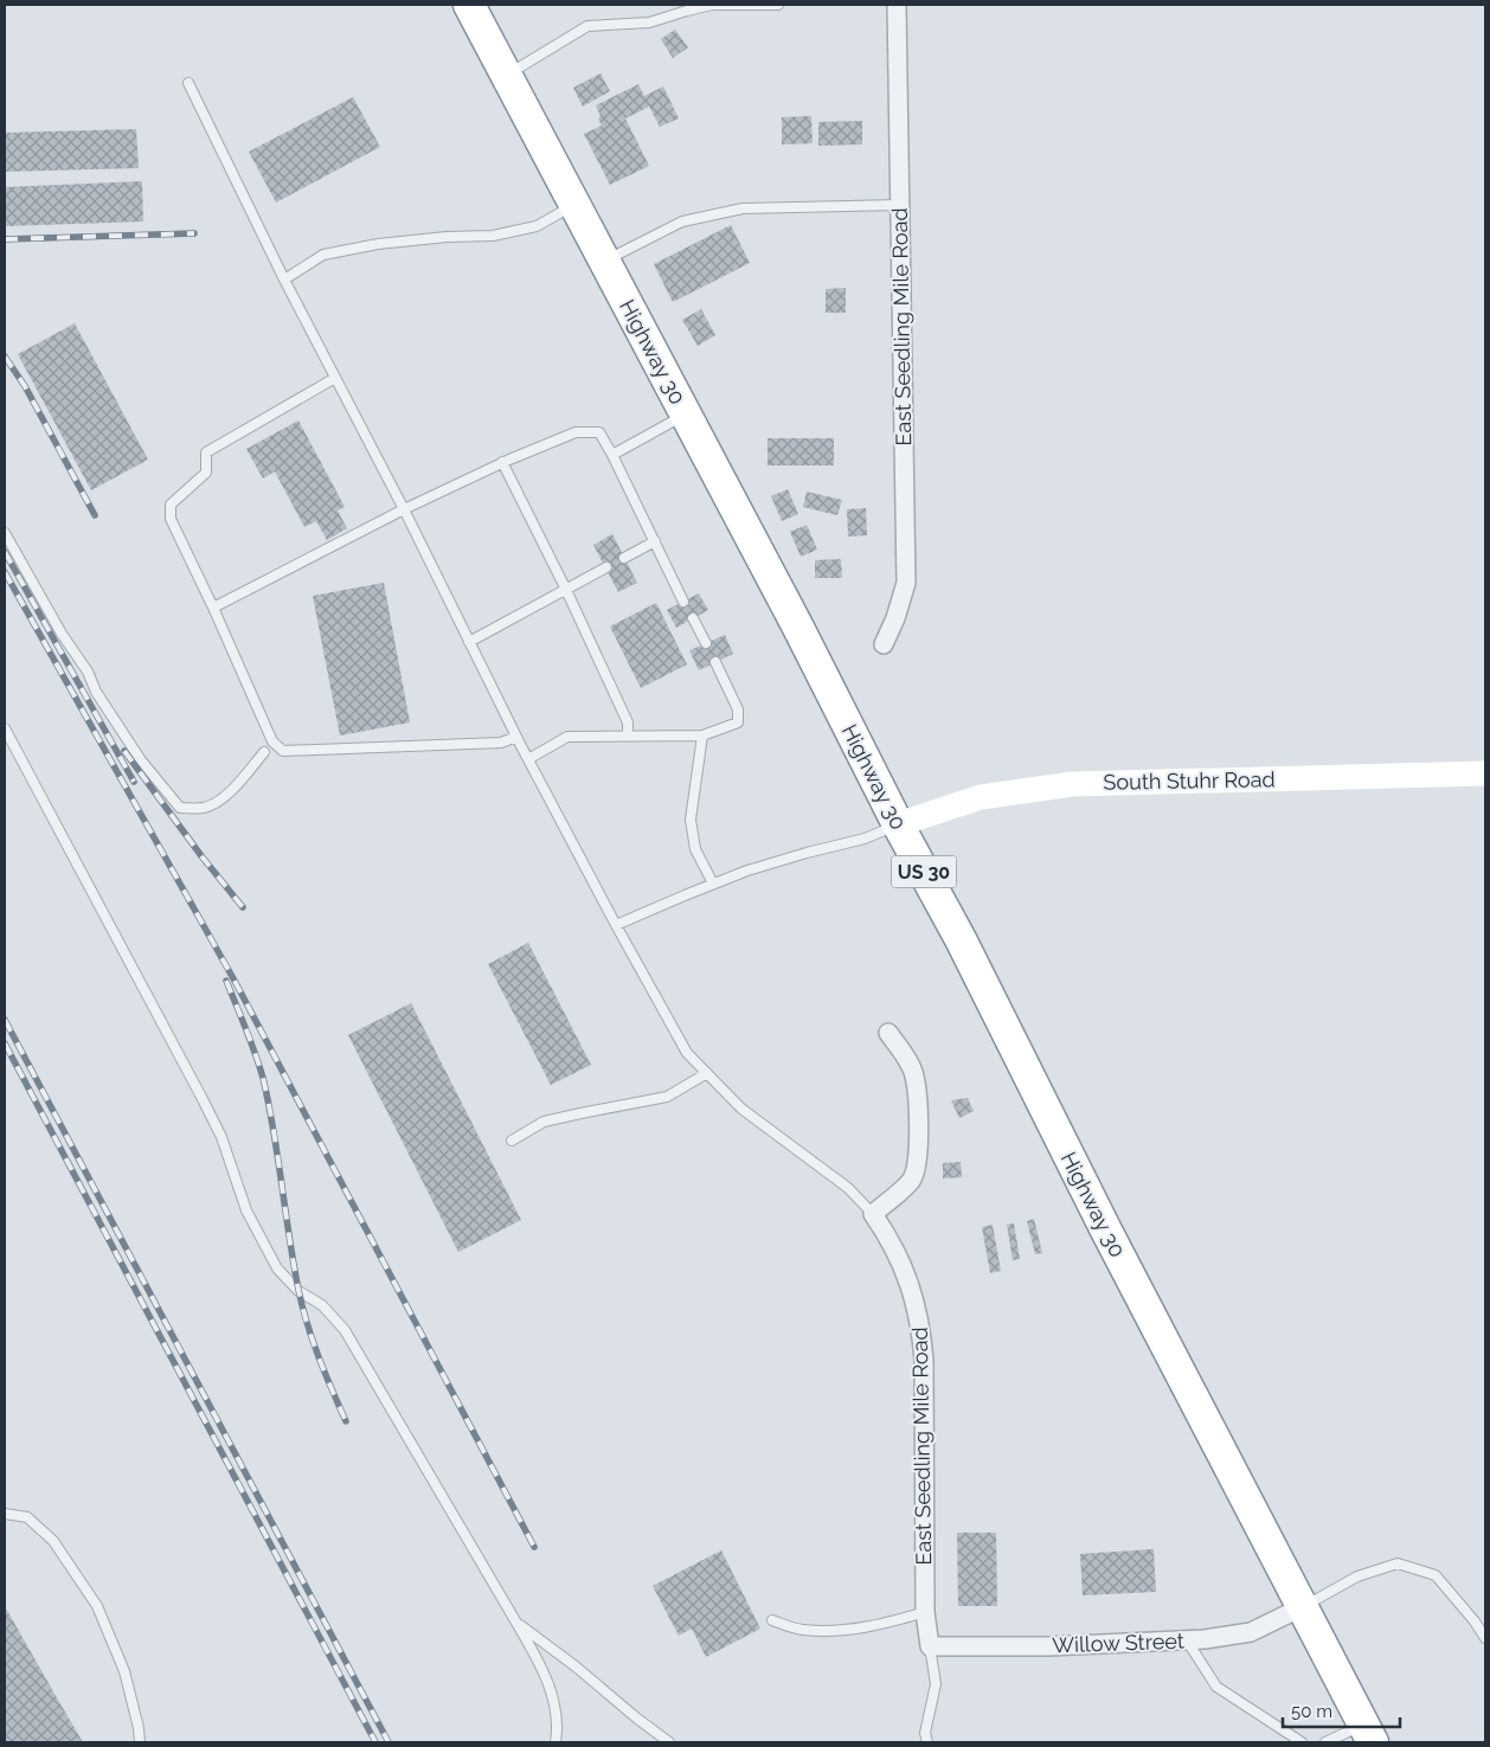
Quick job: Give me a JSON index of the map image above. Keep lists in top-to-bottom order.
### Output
{
  "streets": {
    "highway": ["Highway 30", "US 30"],
    "main road": ["South Stuhr Road"],
    "street": ["East Seedling Mile Road", "Willow Street"]
  },
  "crossings": [
    ["East Seedling Mile Road", "Willow Street"],
    ["Highway 30", "South Stuhr Road"],
    ["Highway 30", "Willow Street"]
  ],
  "scale_bar": "50 m"
}
